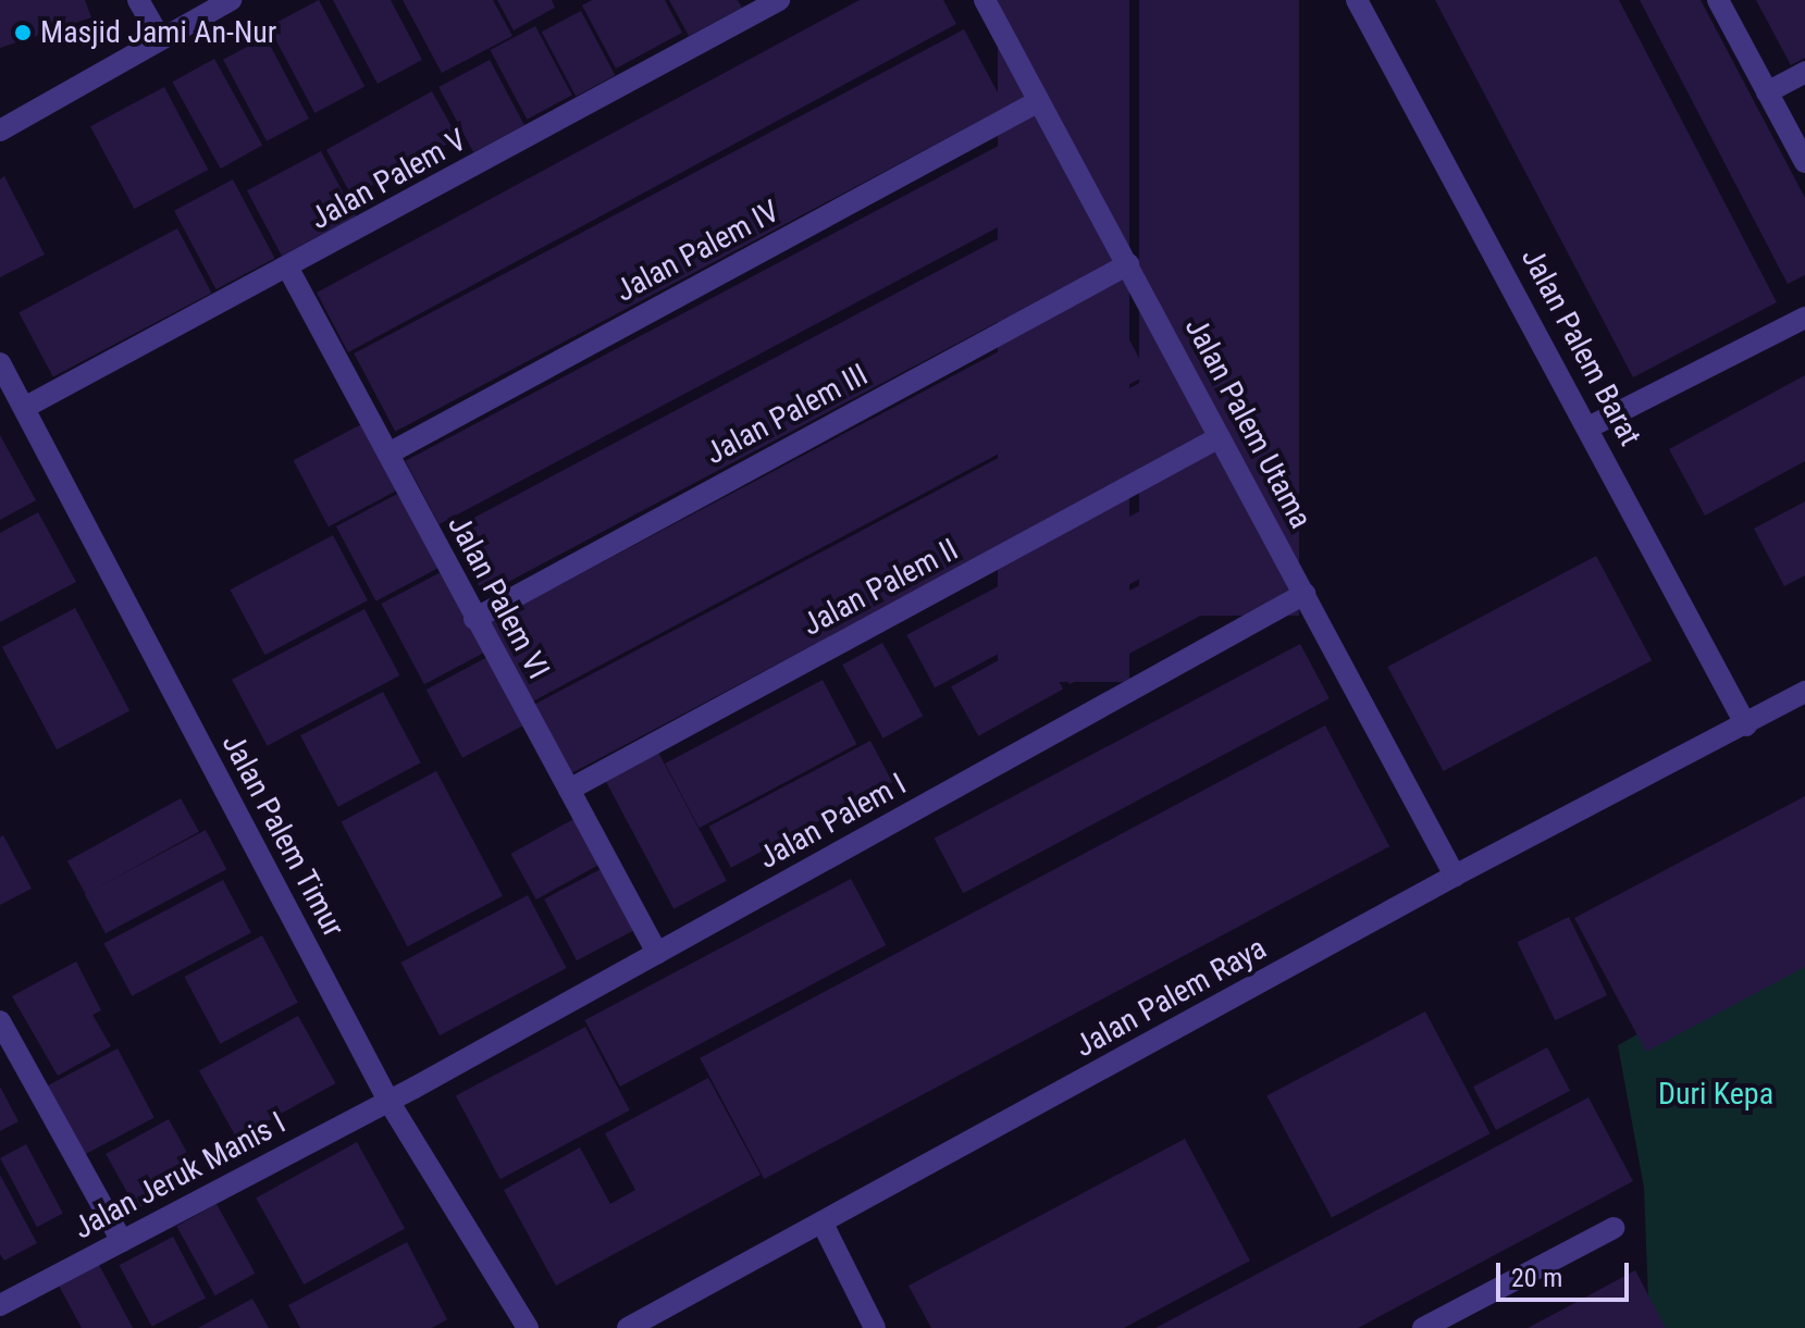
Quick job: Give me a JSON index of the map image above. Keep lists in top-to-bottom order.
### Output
{
  "streets": {
    "street": [
      "Jalan Palem V",
      "Jalan Palem IV",
      "Jalan Palem Barat",
      "Jalan Palem III",
      "Jalan Palem Utama",
      "Jalan Palem II",
      "Jalan Palem VI",
      "Jalan Palem I",
      "Jalan Palem Timur",
      "Jalan Palem Raya",
      "Jalan Jeruk Manis I"
    ]
  },
  "crossings": [
    ["Jalan Palem V", "Jalan Palem VI"],
    ["Jalan Palem V", "Jalan Palem Timur"],
    ["Jalan Palem IV", "Jalan Palem Utama"],
    ["Jalan Palem IV", "Jalan Palem VI"],
    ["Jalan Palem Barat", "Jalan Palem Raya"],
    ["Jalan Palem III", "Jalan Palem Utama"],
    ["Jalan Palem III", "Jalan Palem VI"],
    ["Jalan Palem Utama", "Jalan Palem II"],
    ["Jalan Palem Utama", "Jalan Palem I"],
    ["Jalan Palem Utama", "Jalan Palem Raya"],
    ["Jalan Palem II", "Jalan Palem VI"],
    ["Jalan Palem VI", "Jalan Palem I"],
    ["Jalan Palem I", "Jalan Palem Timur"],
    ["Jalan Palem I", "Jalan Jeruk Manis I"],
    ["Jalan Palem Timur", "Jalan Jeruk Manis I"]
  ],
  "parks": ["Duri Kepa"],
  "places": ["Masjid Jami An-Nur"],
  "scale_bar": "20 m"
}
